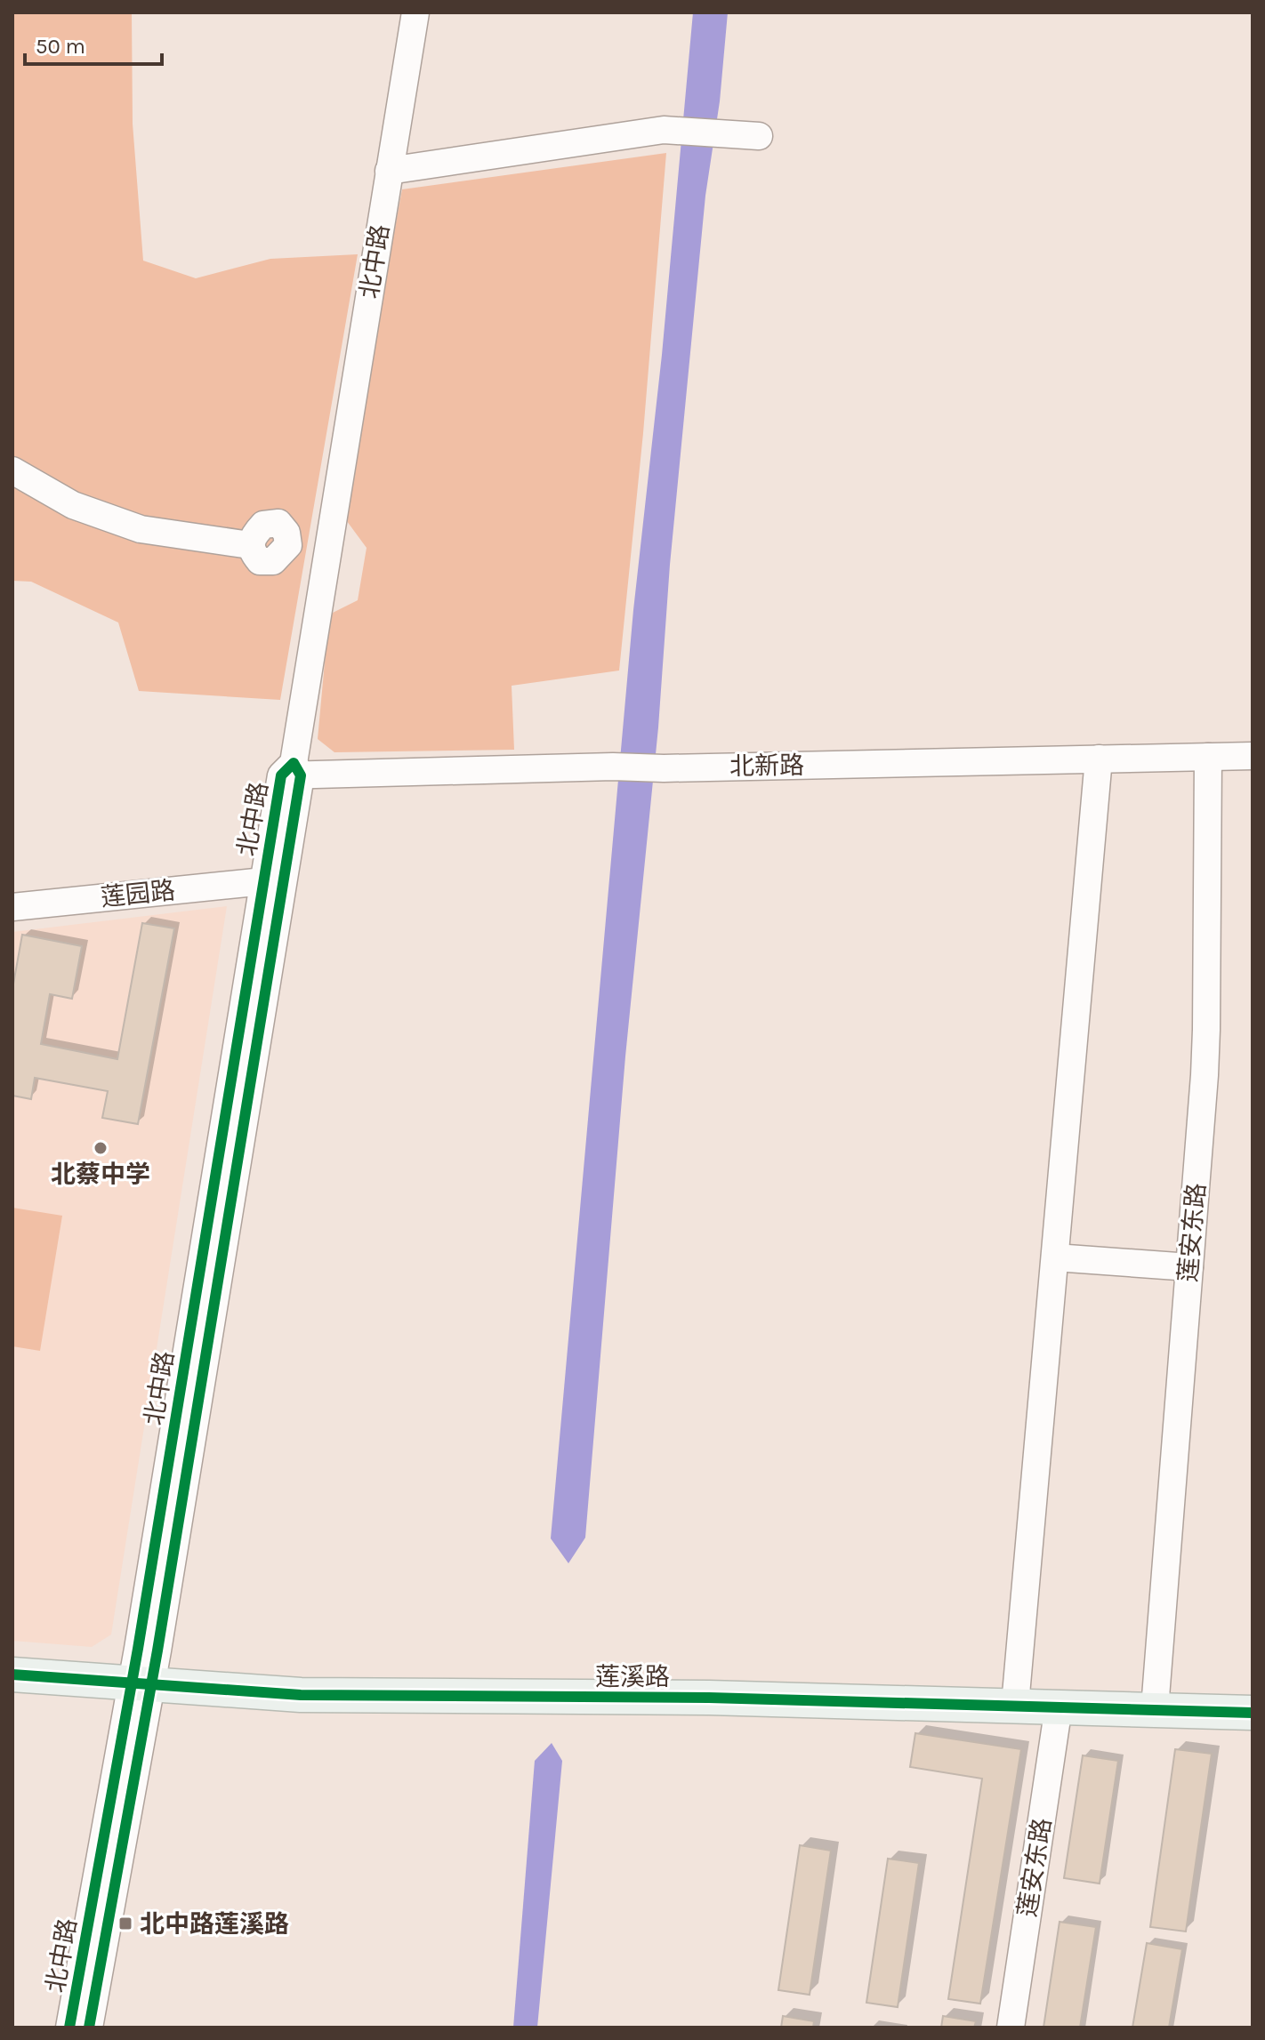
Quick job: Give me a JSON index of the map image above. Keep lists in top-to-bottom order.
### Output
{
  "streets": {
    "main road": ["莲溪路"],
    "street": [
      "北中路",
      "北新路",
      "莲园路",
      "莲安东路"
    ]
  },
  "crossings": [
    ["北中路", "北新路"],
    ["北中路", "莲园路"],
    ["北中路", "莲溪路"],
    ["北新路", "莲安东路"],
    ["莲安东路", "莲溪路"]
  ],
  "places": {
    "other": ["北蔡中学"],
    "transit": ["北中路莲溪路"]
  },
  "scale_bar": "50 m"
}
